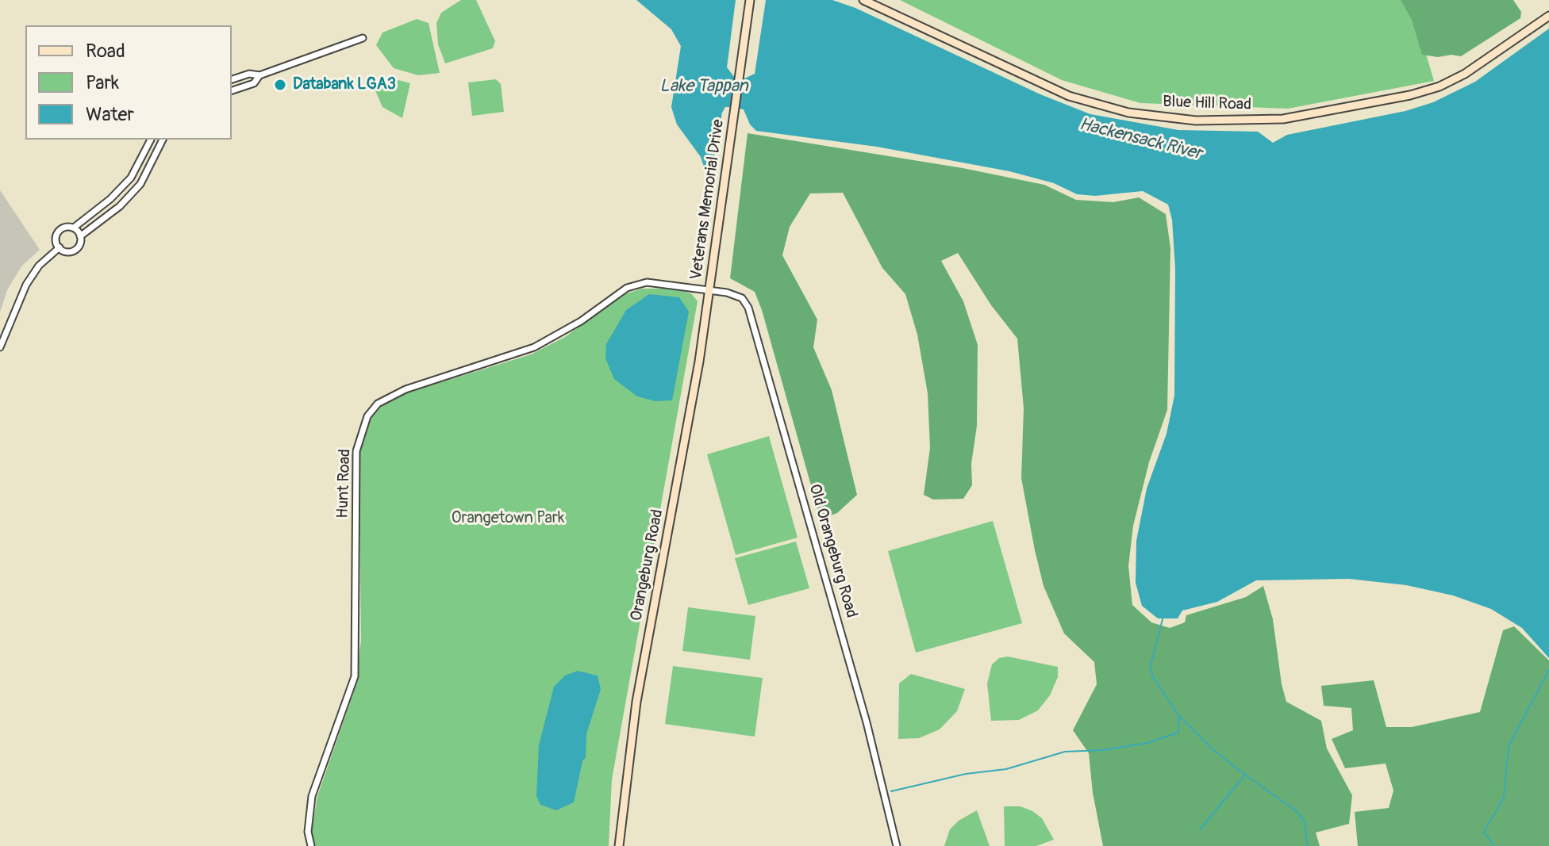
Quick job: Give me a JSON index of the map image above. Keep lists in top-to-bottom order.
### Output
{
  "streets": {
    "main road": ["Blue Hill Road", "Veterans Memorial Drive", "Orangeburg Road"],
    "street": ["Hunt Road", "Old Orangeburg Road"]
  },
  "crossings": [
    ["Veterans Memorial Drive", "Hunt Road"],
    ["Veterans Memorial Drive", "Old Orangeburg Road"],
    ["Veterans Memorial Drive", "Orangeburg Road"],
    ["Hunt Road", "Old Orangeburg Road"],
    ["Hunt Road", "Orangeburg Road"],
    ["Old Orangeburg Road", "Orangeburg Road"]
  ],
  "water": ["Lake Tappan", "Hackensack River"],
  "parks": ["Orangetown Park"],
  "places": ["Databank LGA3"],
  "legend": ["Road", "Park", "Water"]
}
